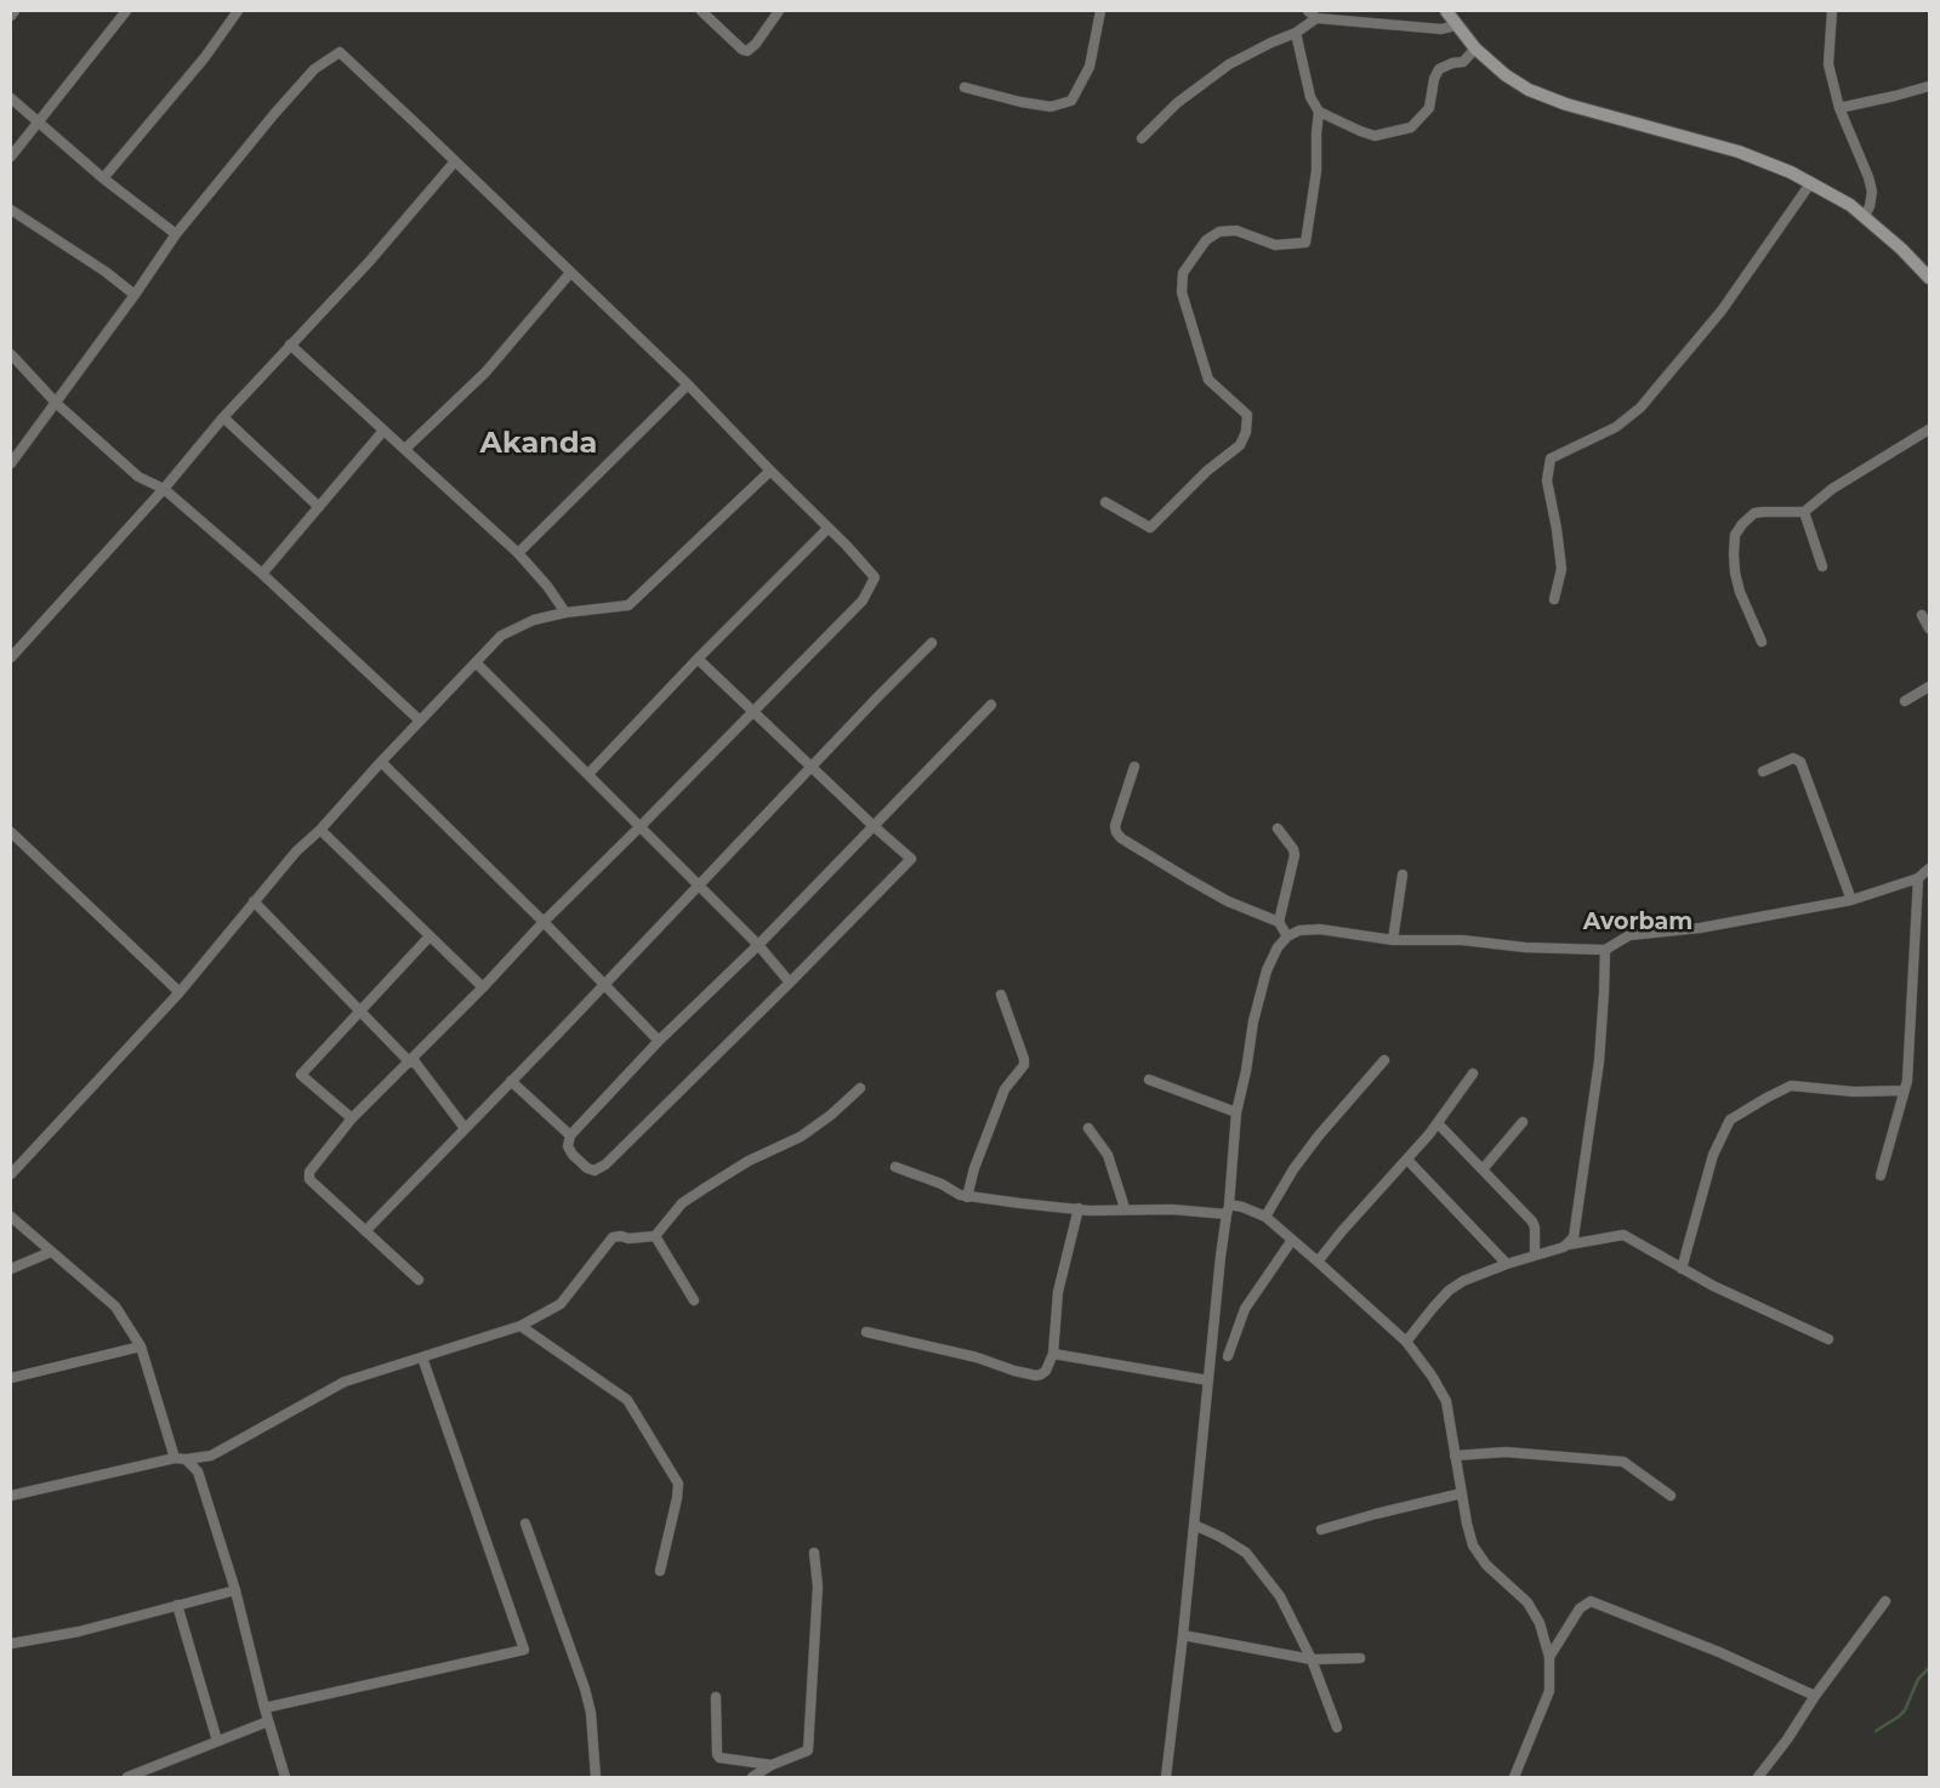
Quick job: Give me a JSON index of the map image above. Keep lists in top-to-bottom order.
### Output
{
  "districts": ["Akanda", "Avorbam"]
}
